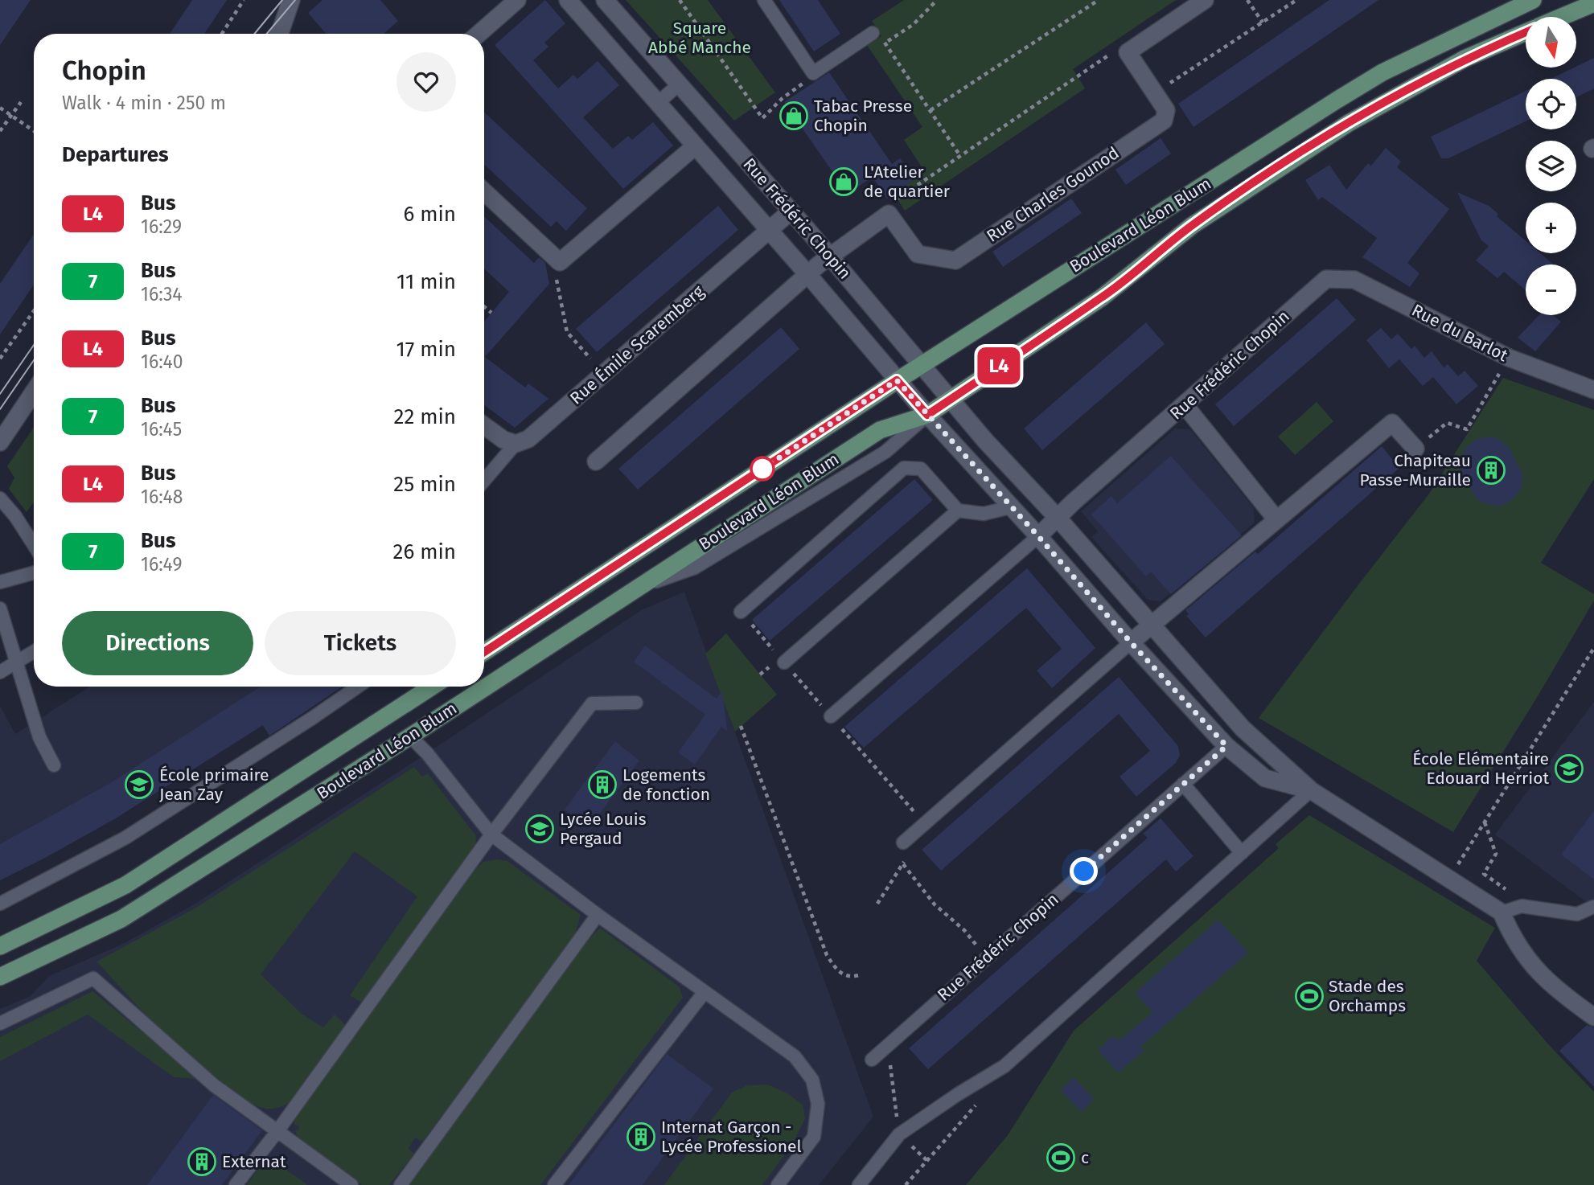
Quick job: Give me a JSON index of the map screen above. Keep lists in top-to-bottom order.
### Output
{
  "streets": {
    "main road": ["Boulevard Léon Blum"],
    "street": [
      "Rue Charles Gounod",
      "Rue Frédéric Chopin",
      "Rue du Barlot",
      "Rue Émile Scaremberg"
    ]
  },
  "crossings": [
    ["Rue Frédéric Chopin", "Boulevard Léon Blum"],
    ["Rue Frédéric Chopin", "Rue du Barlot"],
    ["Rue Frédéric Chopin", "Rue Émile Scaremberg"]
  ],
  "parks": ["Square Abbé Manche"],
  "places": {
    "shop": ["Tabac Presse Chopin", "L'Atelier de quartier"],
    "building": [
      "Chapiteau Passe-Muraille",
      "Logements de fonction",
      "Internat Garçon - Lycée Professionel",
      "Externat"
    ],
    "school or university": ["École Elémentaire Edouard Herriot", "École primaire Jean Zay", "Lycée Louis Pergaud"],
    "sports": ["Stade des Orchamps", "c"]
  },
  "lines": ["bus line L4"],
  "north": "bottom",
  "page": {
    "on_map": "L4",
    "map_buttons": ["+", "−"],
    "heading": [
      ["Chopin", "Walk · 4 min · 250 m"],
      "Departures"
    ],
    "list": [
      {
        "mark": "L4",
        "name": "Bus",
        "note": "16:29",
        "value": "6 min"
      },
      {
        "mark": "7",
        "name": "Bus",
        "note": "16:34",
        "value": "11 min"
      },
      {
        "mark": "L4",
        "name": "Bus",
        "note": "16:40",
        "value": "17 min"
      },
      {
        "mark": "7",
        "name": "Bus",
        "note": "16:45",
        "value": "22 min"
      },
      {
        "mark": "L4",
        "name": "Bus",
        "note": "16:48",
        "value": "25 min"
      },
      {
        "mark": "7",
        "name": "Bus",
        "note": "16:49",
        "value": "26 min"
      }
    ],
    "buttons": ["Directions", "Tickets"]
  }
}
